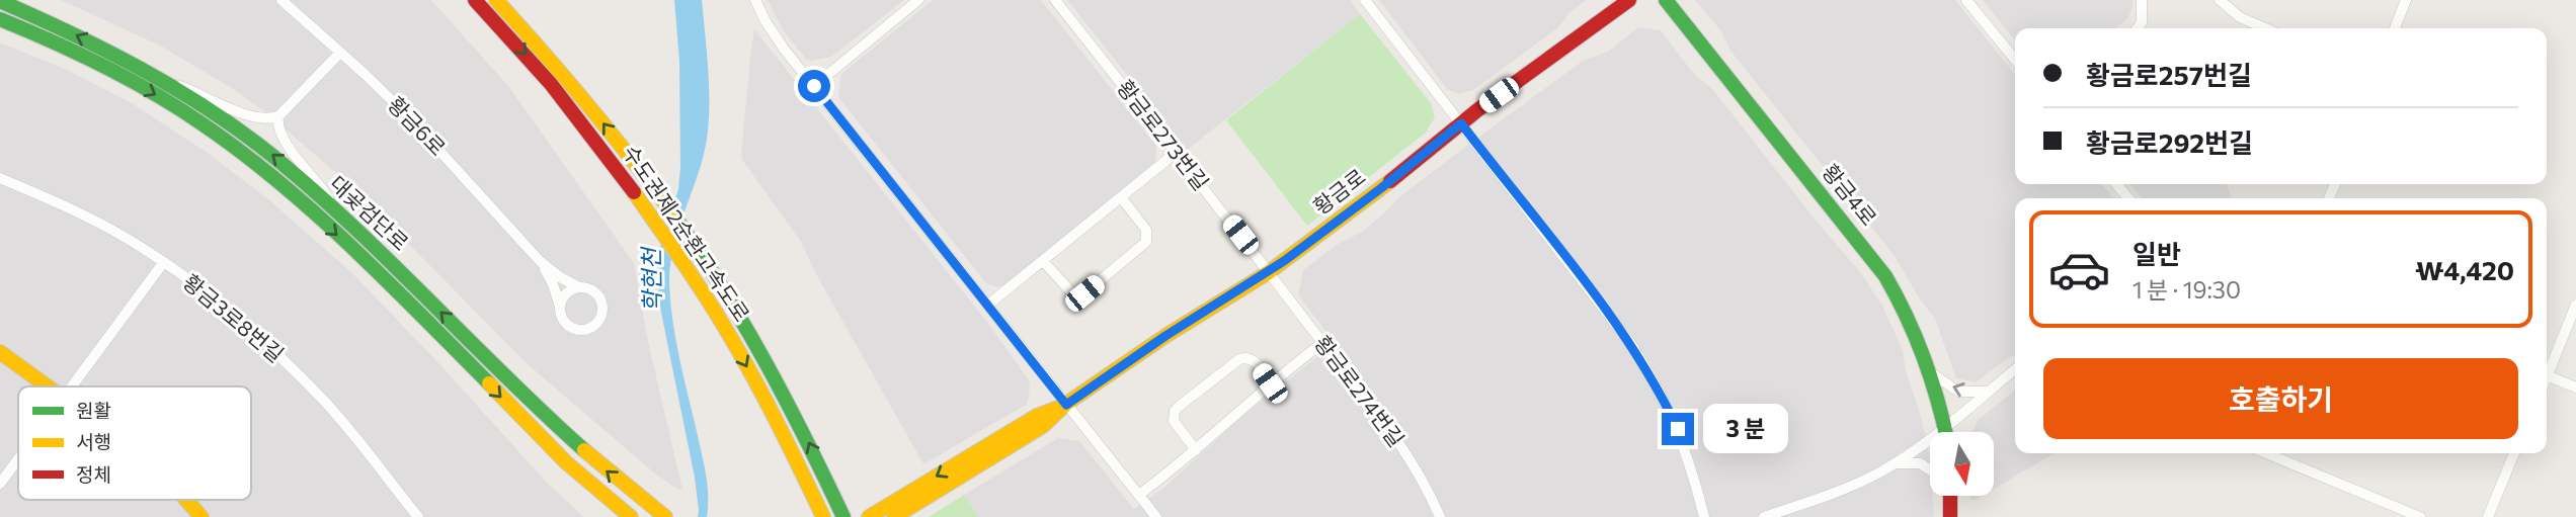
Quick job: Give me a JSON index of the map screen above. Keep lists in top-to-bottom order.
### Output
{
  "streets": {
    "main road": [
      "황금로",
      "황금4로",
      "대곶검단로",
      "수도권제2순환고속도로"
    ],
    "street": [
      "황금6로",
      "황금로273번길",
      "황금3로8번길",
      "황금로274번길"
    ]
  },
  "crossings": [
    ["황금로273번길", "황금로"],
    ["황금로273번길", "황금로274번길"],
    ["황금로", "황금로274번길"]
  ],
  "water": ["학현천"],
  "legend": ["원활", "서행", "정체"],
  "north": "bottom",
  "page": {
    "banner": ["황금로257번길", "황금로292번길"],
    "list": [
      {
        "name": "일반",
        "note": "1 분 · 19:30",
        "value": "₩4,420"
      }
    ],
    "buttons": "호출하기",
    "bubble": "3 분"
  }
}
